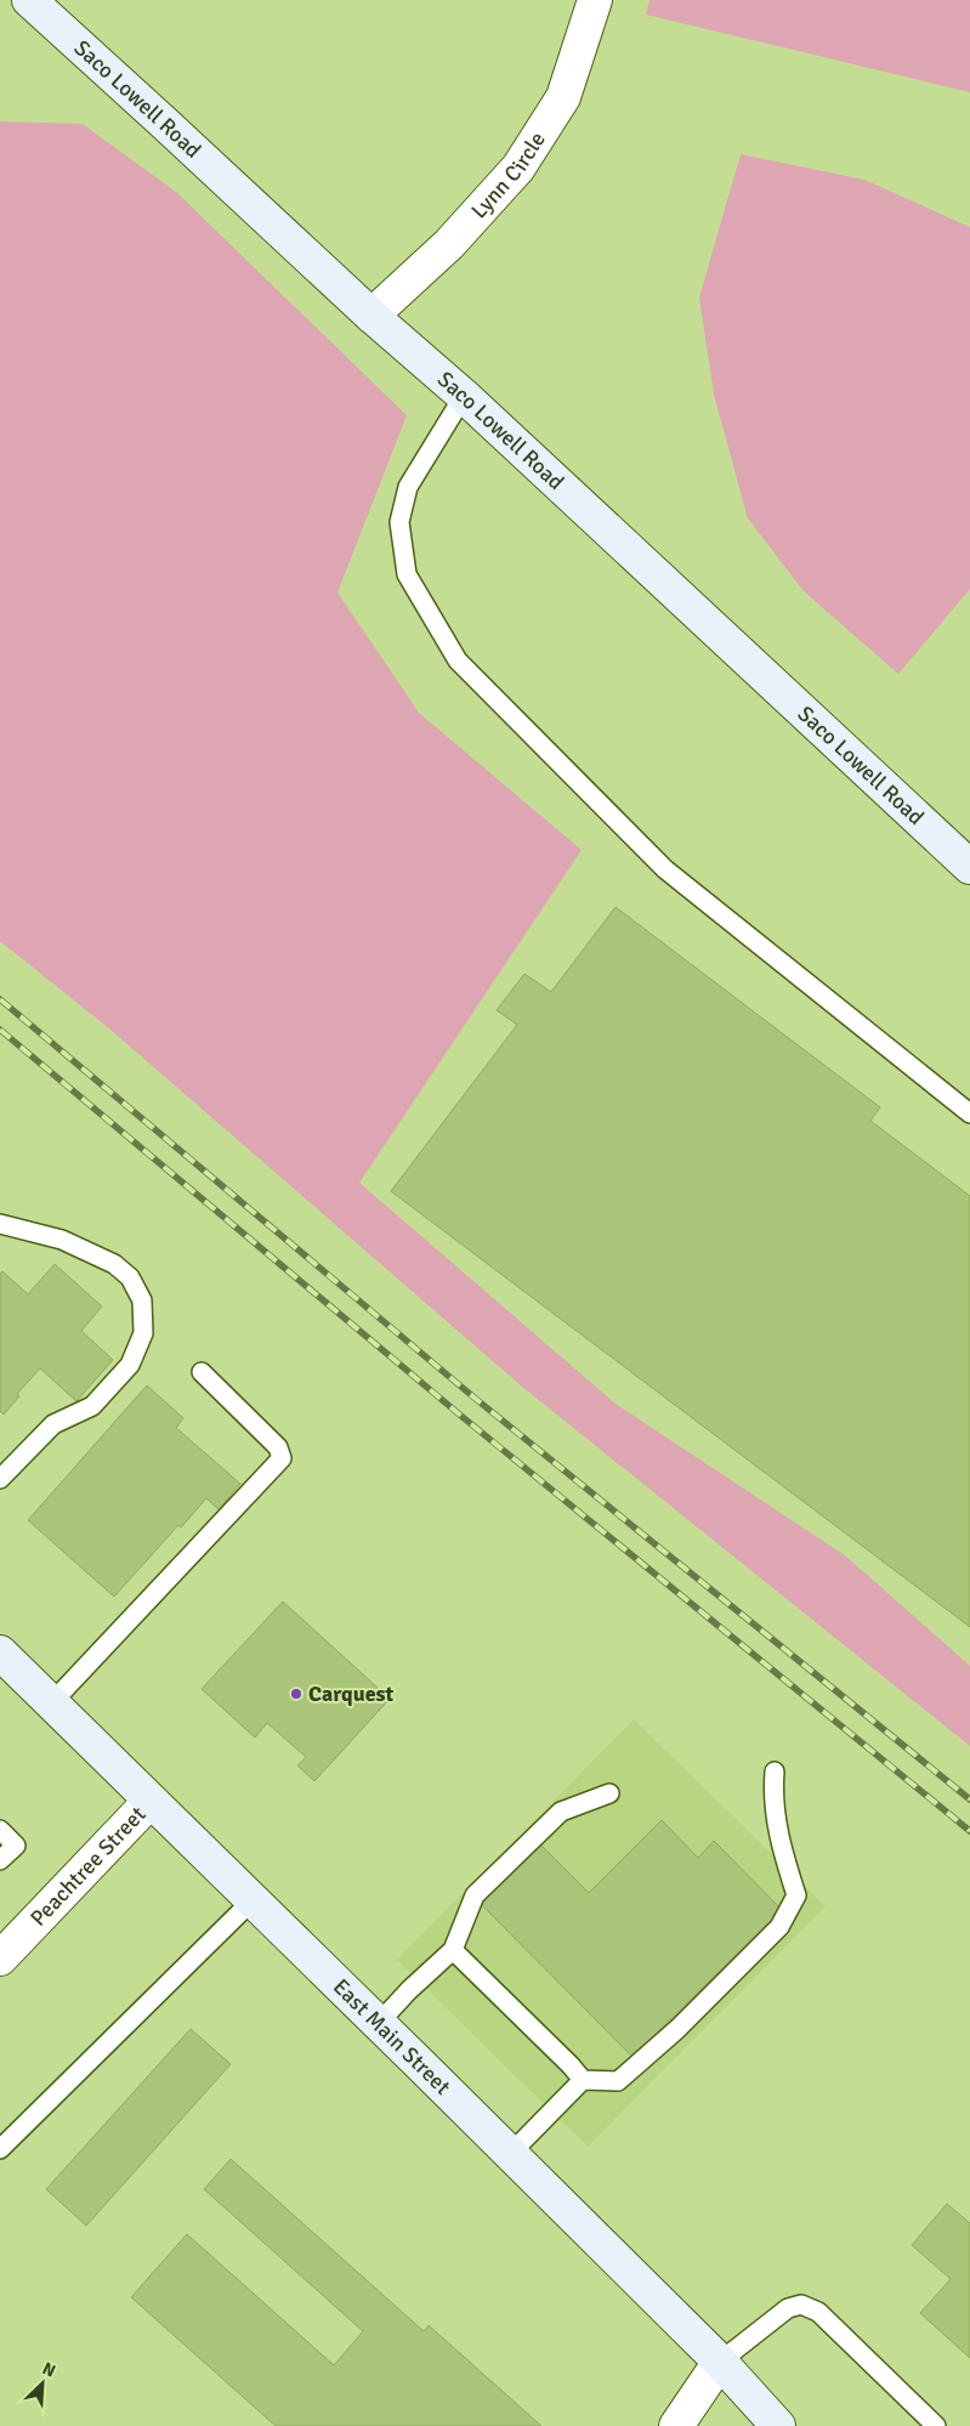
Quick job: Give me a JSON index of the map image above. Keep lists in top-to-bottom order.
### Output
{
  "streets": {
    "street": [
      "Saco Lowell Road",
      "Lynn Circle",
      "Peachtree Street",
      "East Main Street"
    ]
  },
  "crossings": [
    ["Saco Lowell Road", "Lynn Circle"],
    ["Peachtree Street", "East Main Street"]
  ],
  "places": ["Carquest"],
  "north": "top right"
}
